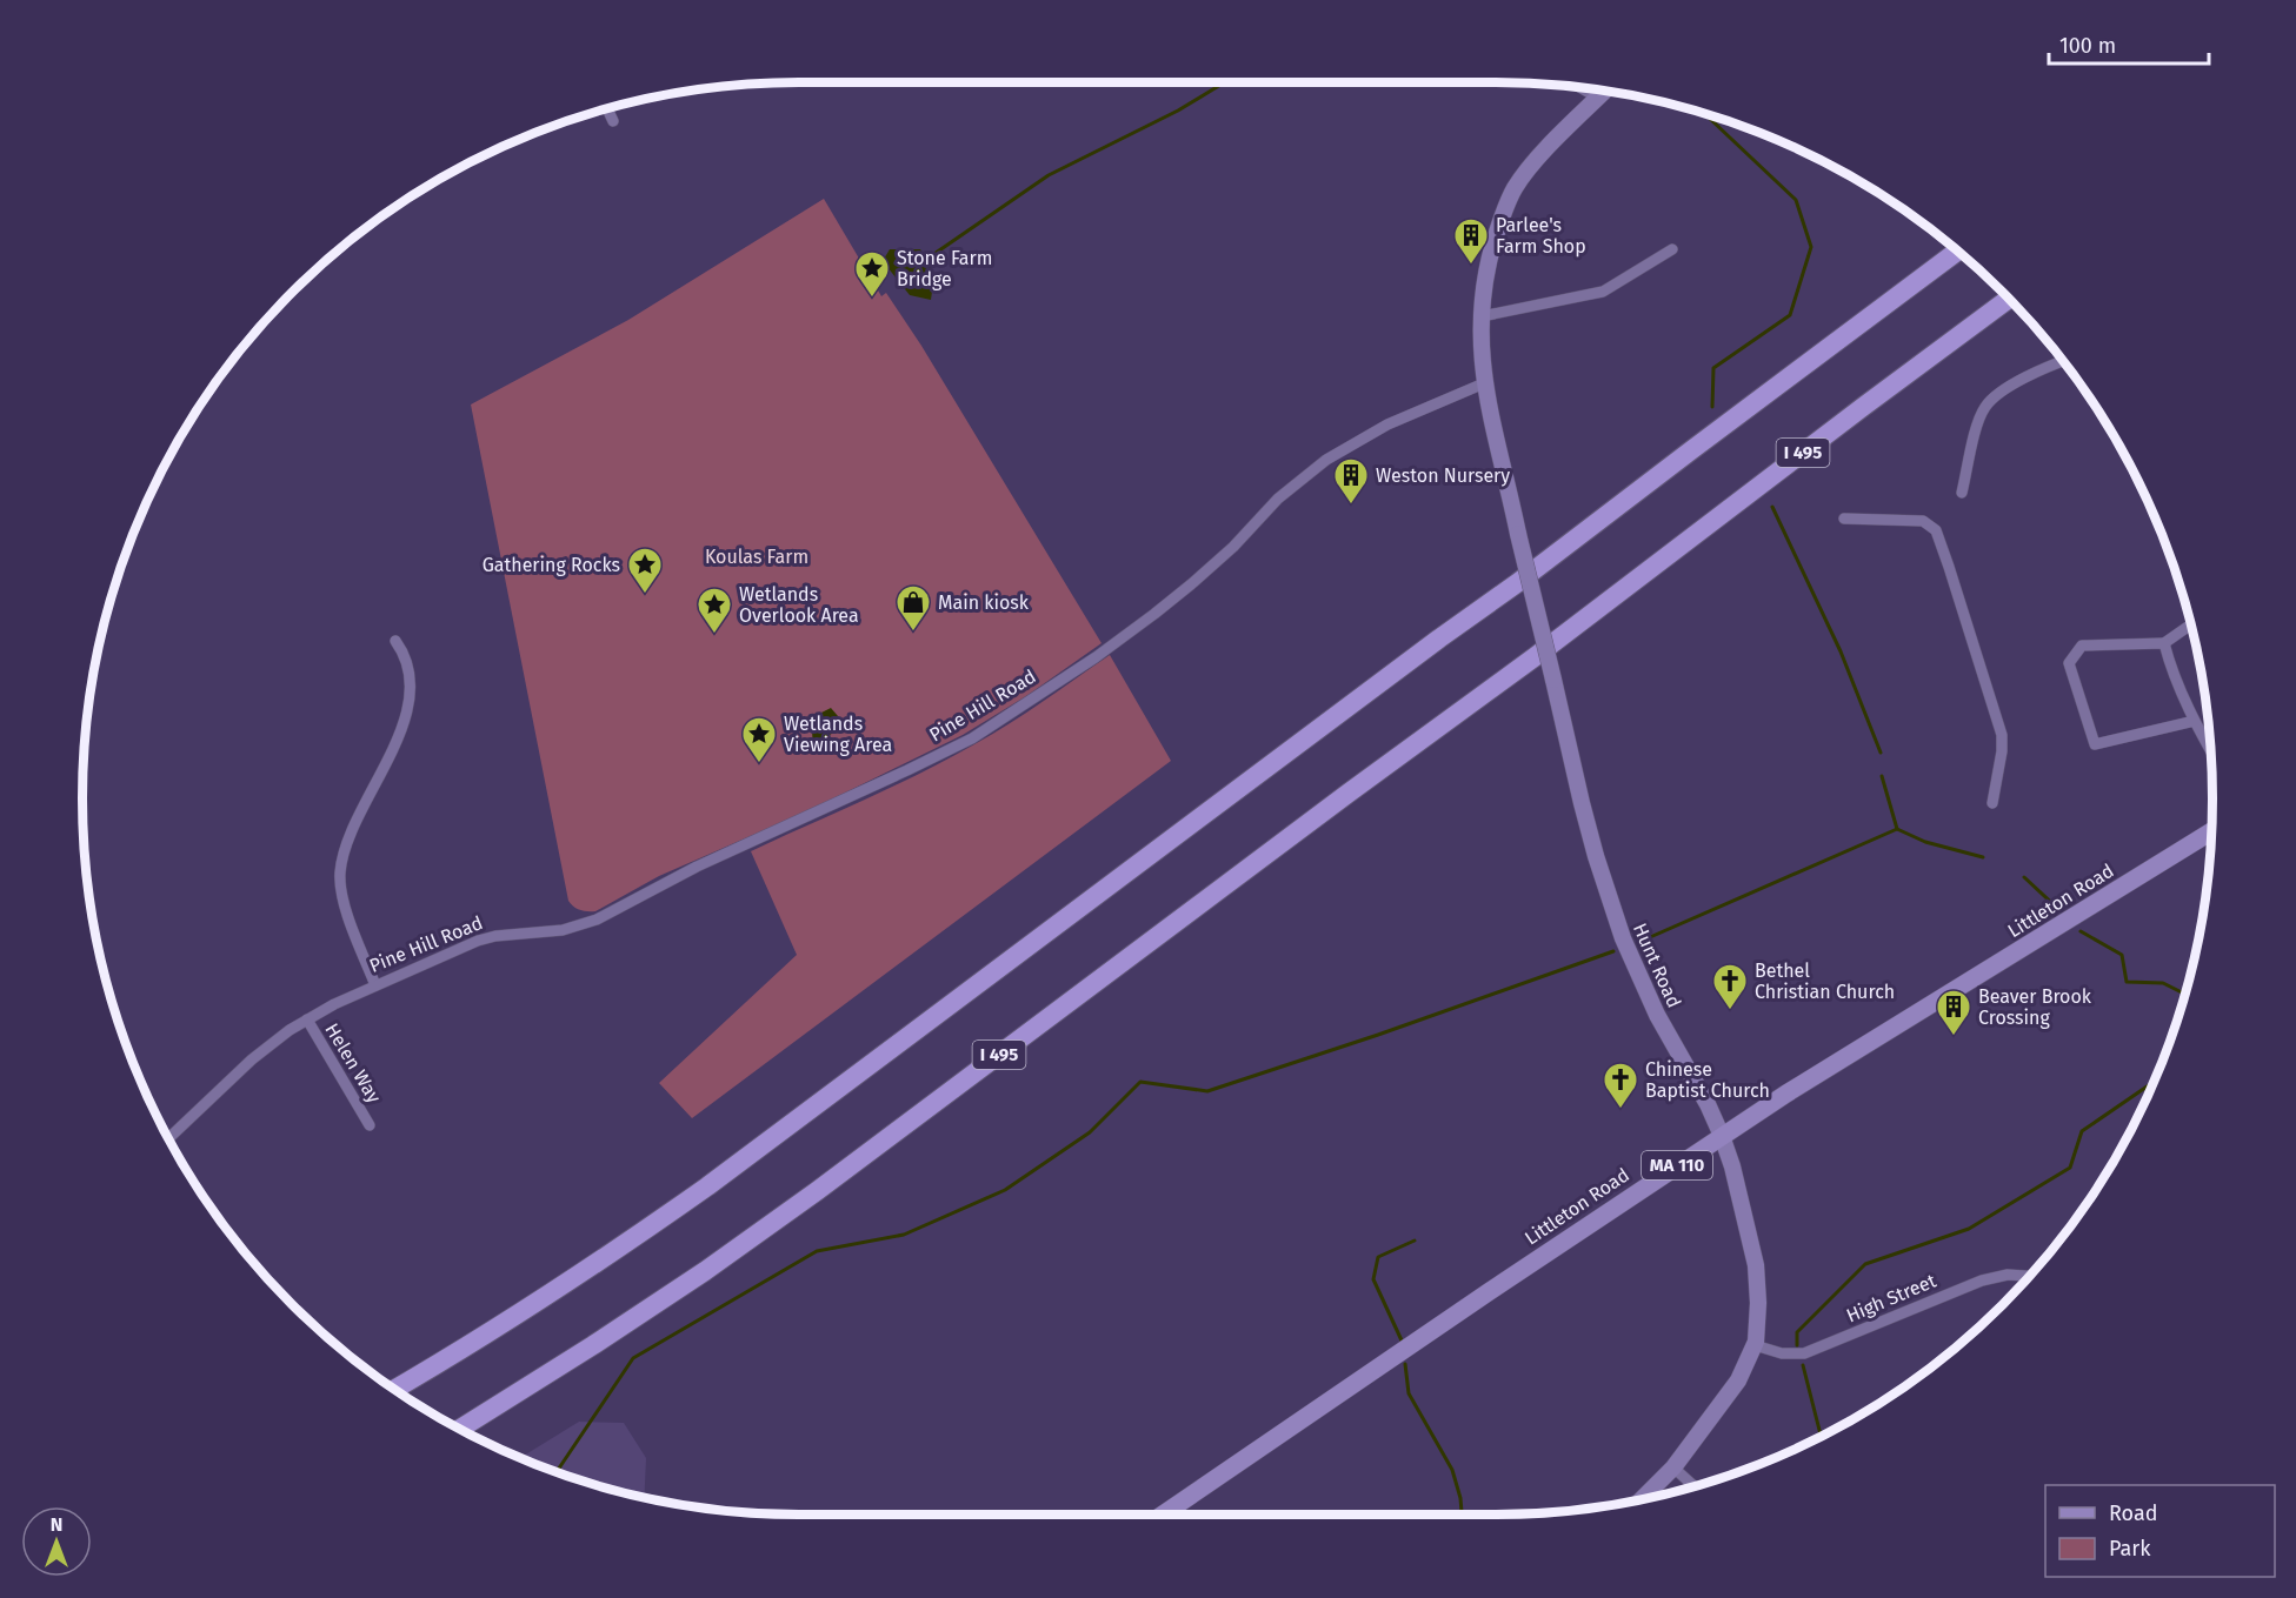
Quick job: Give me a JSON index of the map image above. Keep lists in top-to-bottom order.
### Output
{
  "streets": {
    "highway": ["I 495"],
    "main road": ["Littleton Road", "MA 110"],
    "street": [
      "Pine Hill Road",
      "Hunt Road",
      "Helen Way",
      "High Street"
    ]
  },
  "crossings": [
    ["Pine Hill Road", "Hunt Road"],
    ["Pine Hill Road", "Helen Way"],
    ["Littleton Road", "Hunt Road"],
    ["Hunt Road", "High Street"]
  ],
  "parks": ["Koulas Farm"],
  "places": {
    "building": ["Parlee's Farm Shop", "Weston Nursery", "Beaver Brook Crossing"],
    "place": [
      "Stone Farm Bridge",
      "Gathering Rocks",
      "Wetlands Overlook Area",
      "Wetlands Viewing Area"
    ],
    "shop": ["Main kiosk"],
    "church": ["Bethel Christian Church", "Chinese Baptist Church"]
  },
  "legend": ["Road", "Park"],
  "scale_bar": "100 m",
  "north": "top"
}
